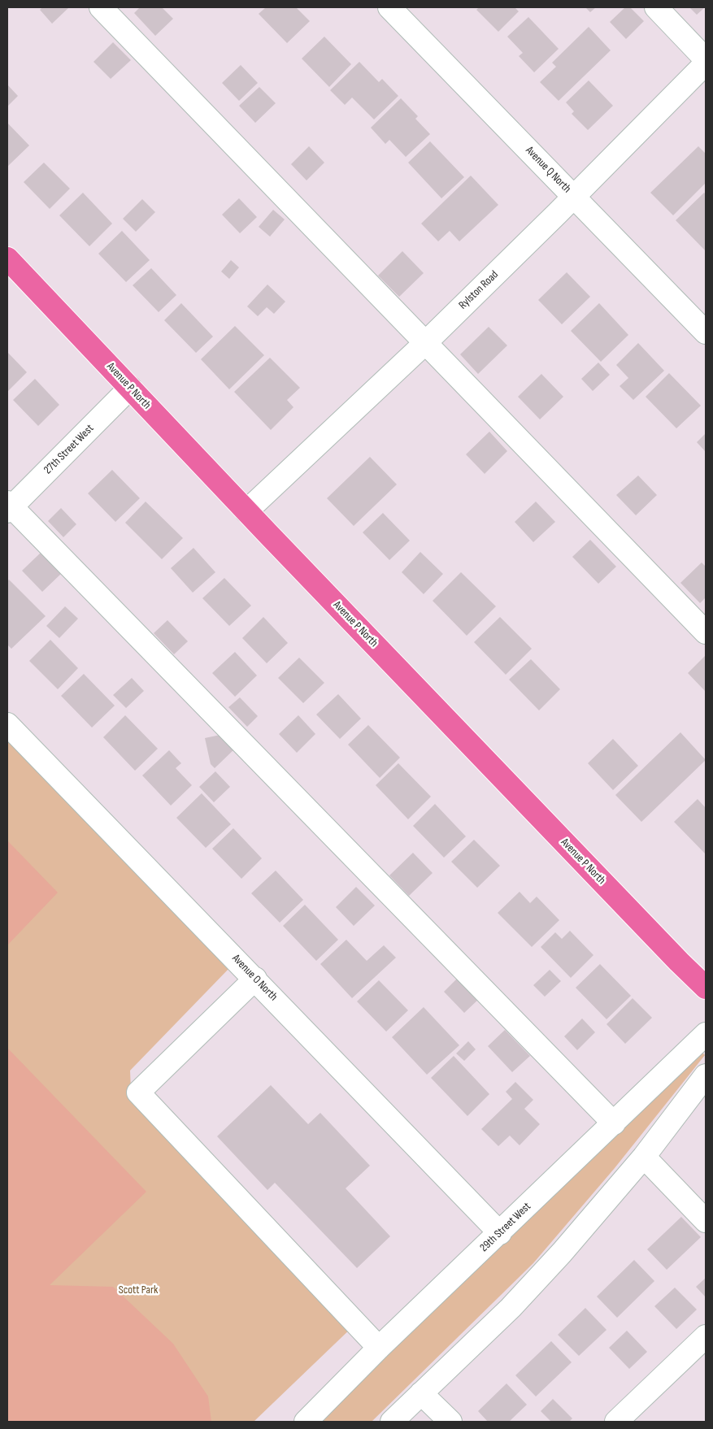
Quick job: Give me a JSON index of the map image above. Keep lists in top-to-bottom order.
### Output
{
  "streets": {
    "main road": ["Avenue P North"],
    "street": [
      "Avenue Q North",
      "Rylston Road",
      "27th Street West",
      "Avenue O North",
      "29th Street West"
    ]
  },
  "crossings": [
    ["Avenue Q North", "Rylston Road"],
    ["Rylston Road", "Avenue P North"],
    ["Avenue P North", "27th Street West"],
    ["Avenue O North", "29th Street West"]
  ],
  "parks": ["Scott Park"]
}
